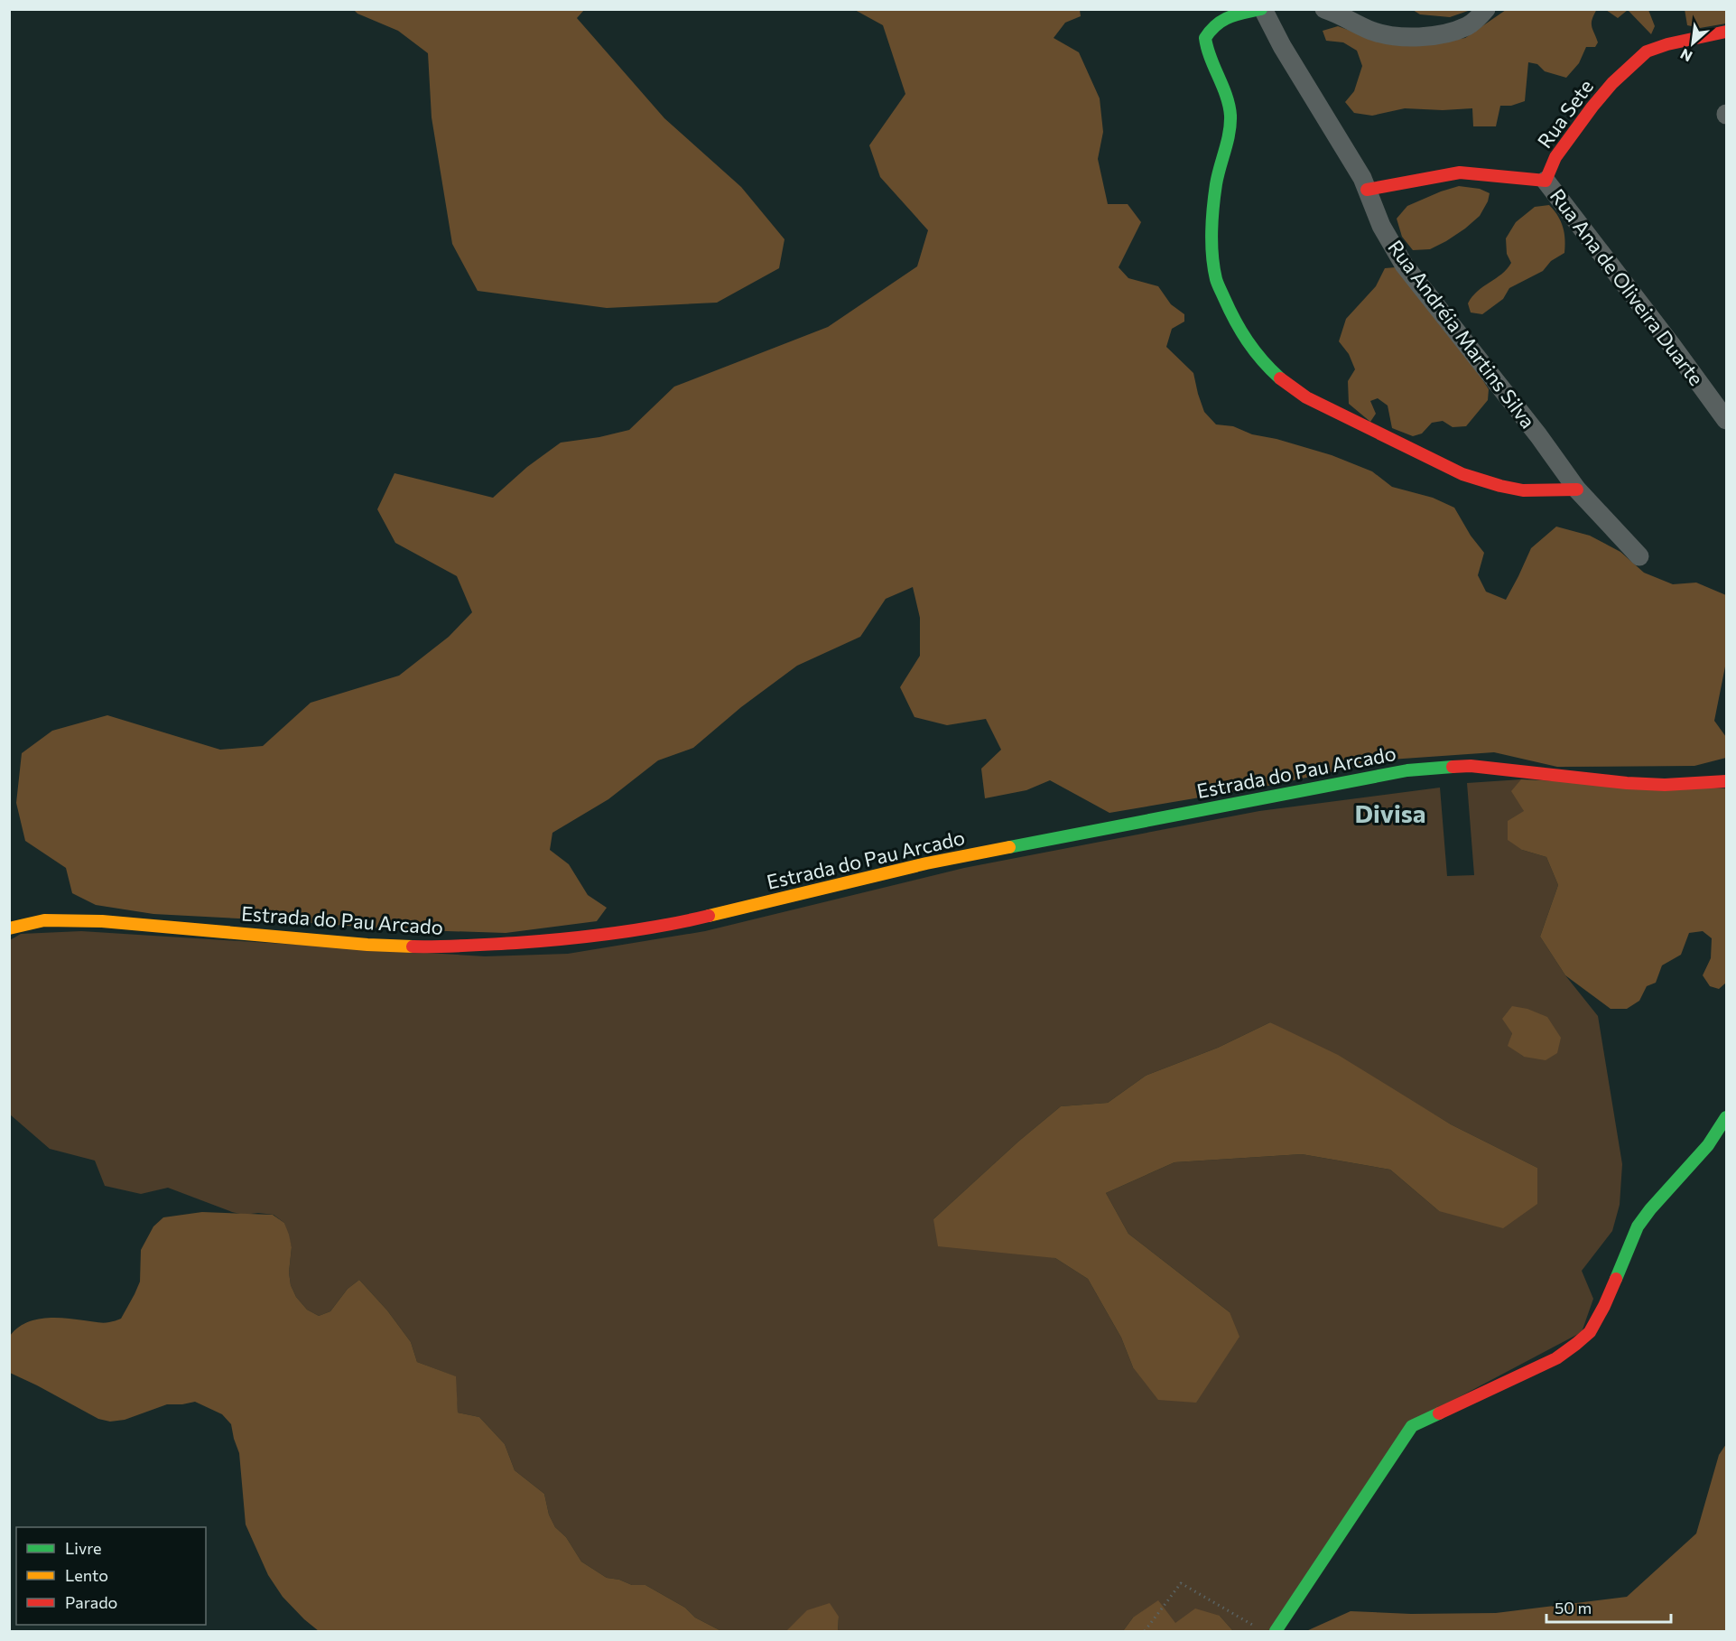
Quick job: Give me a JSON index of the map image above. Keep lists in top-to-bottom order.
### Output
{
  "streets": {
    "street": [
      "Rua Sete",
      "Rua Ana de Oliveira Duarte",
      "Rua Andréia Martins Silva",
      "Estrada do Pau Arcado"
    ]
  },
  "crossings": [
    ["Rua Sete", "Rua Ana de Oliveira Duarte"],
    ["Rua Sete", "Rua Andréia Martins Silva"]
  ],
  "districts": ["Divisa"],
  "legend": ["Livre", "Lento", "Parado"],
  "scale_bar": "50 m",
  "north": "bottom left"
}
